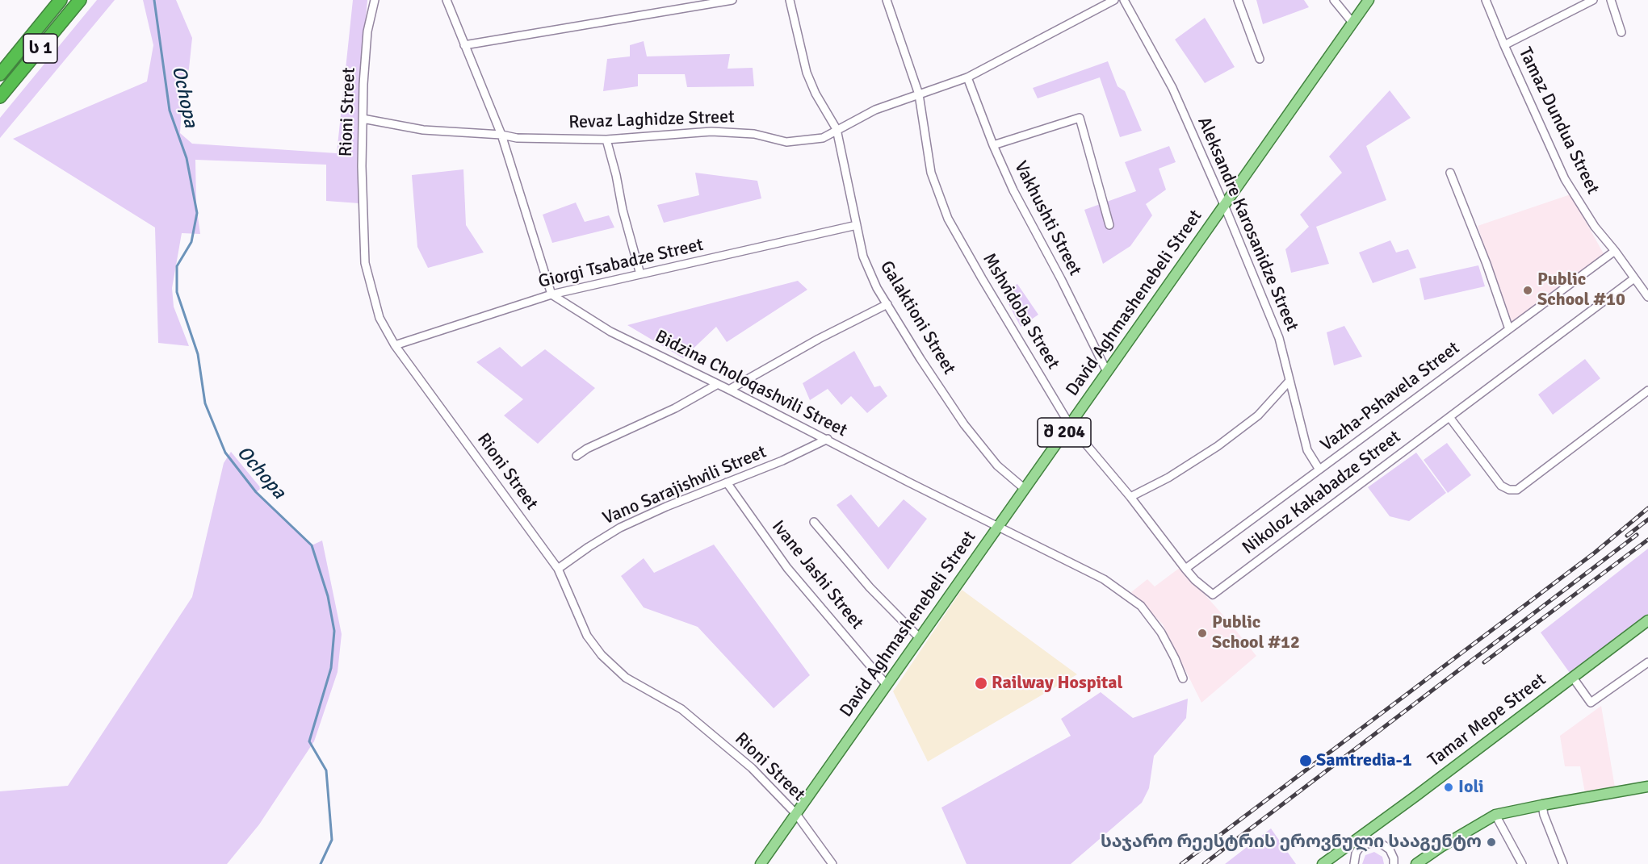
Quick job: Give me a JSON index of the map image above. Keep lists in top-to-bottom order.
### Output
{
  "streets": {
    "highway": ["ს 1"],
    "main road": ["David Aghmashenebeli Street", "შ 204", "Tamar Mepe Street"],
    "street": [
      "Rioni Street",
      "Revaz Laghidze Street",
      "Tamaz Dundua Street",
      "Vakhushti Street",
      "Aleksandre Karosanidze Street",
      "Giorgi Tsabadze Street",
      "Mshvidoba Street",
      "Galaktioni Street",
      "Bidzina Choloqashvili Street",
      "Vazha-Pshavela Street",
      "Vano Sarajishvili Street",
      "Nikoloz Kakabadze Street",
      "Ivane Jashi Street"
    ]
  },
  "crossings": [
    ["Rioni Street", "Revaz Laghidze Street"],
    ["Rioni Street", "Giorgi Tsabadze Street"],
    ["Rioni Street", "David Aghmashenebeli Street"],
    ["Rioni Street", "Vano Sarajishvili Street"],
    ["Revaz Laghidze Street", "Vakhushti Street"],
    ["Revaz Laghidze Street", "Mshvidoba Street"],
    ["Revaz Laghidze Street", "Galaktioni Street"],
    ["Tamaz Dundua Street", "Vazha-Pshavela Street"],
    ["Tamaz Dundua Street", "Nikoloz Kakabadze Street"],
    ["Vakhushti Street", "David Aghmashenebeli Street"],
    ["Aleksandre Karosanidze Street", "David Aghmashenebeli Street"],
    ["Aleksandre Karosanidze Street", "Vazha-Pshavela Street"],
    ["Giorgi Tsabadze Street", "Galaktioni Street"],
    ["Giorgi Tsabadze Street", "Bidzina Choloqashvili Street"],
    ["David Aghmashenebeli Street", "Mshvidoba Street"],
    ["David Aghmashenebeli Street", "Galaktioni Street"],
    ["David Aghmashenebeli Street", "Bidzina Choloqashvili Street"],
    ["David Aghmashenebeli Street", "Ivane Jashi Street"],
    ["Mshvidoba Street", "Vazha-Pshavela Street"],
    ["Mshvidoba Street", "Nikoloz Kakabadze Street"],
    ["Bidzina Choloqashvili Street", "Vano Sarajishvili Street"],
    ["Vano Sarajishvili Street", "Ivane Jashi Street"]
  ],
  "water": ["Ochopa"],
  "places": [
    "Public School #10",
    "Public School #12",
    "Railway Hospital",
    "Samtredia-1",
    "Ioli",
    "საჯარო რეესტრის ეროვნული სააგენტო"
  ]
}
